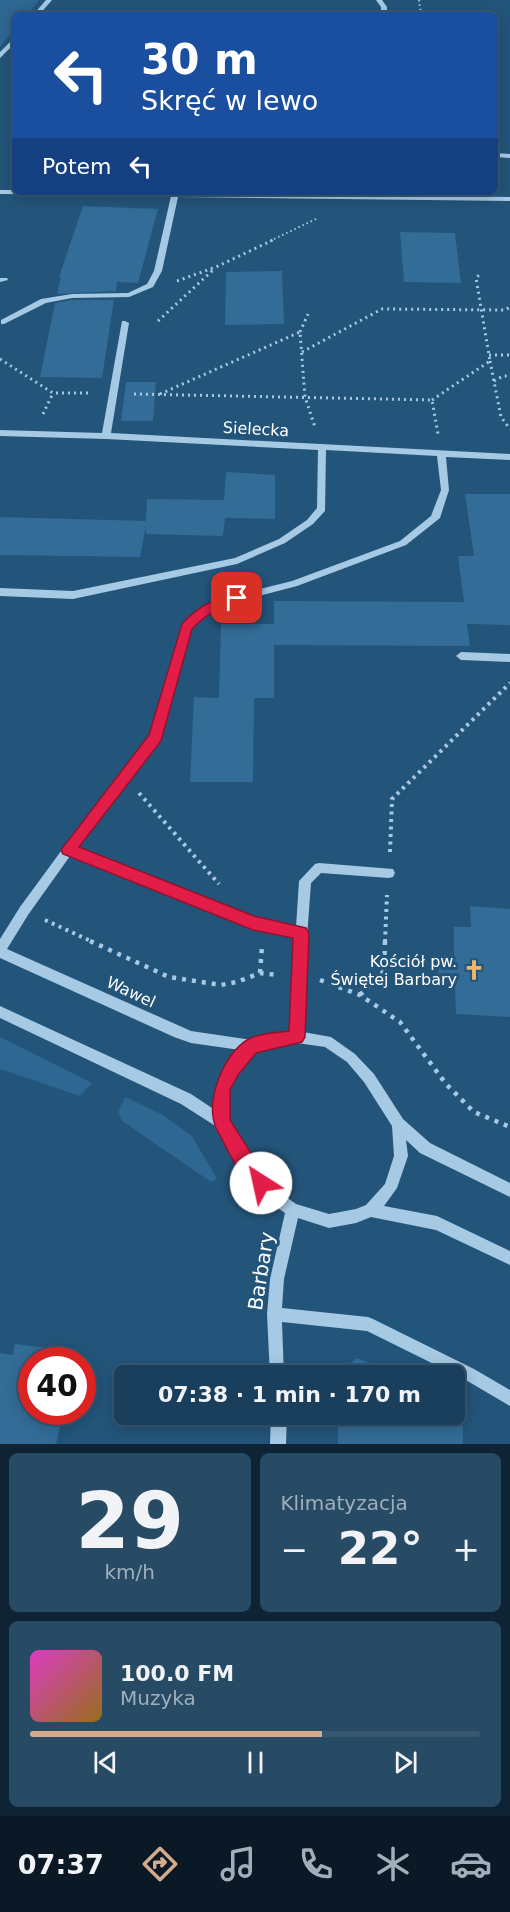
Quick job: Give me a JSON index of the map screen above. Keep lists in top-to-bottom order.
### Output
{
  "streets": {
    "street": ["Sielecka", "Wawel", "Barbary"]
  },
  "crossings": [
    ["Wawel", "Barbary"]
  ],
  "places": {
    "church": ["Kościół pw. Świętej Barbary"]
  },
  "page": {
    "turn": ["30 m", "Skręć w lewo"],
    "then": "Potem",
    "limit": "40",
    "trip": "07:38 · 1 min · 170 m",
    "tile": [
      ["29", "km/h"],
      "Klimatyzacja"
    ],
    "heat": ["−", "22°", "+"],
    "song": ["100.0 FM", "Muzyka"],
    "tabs": "07:37"
  }
}
